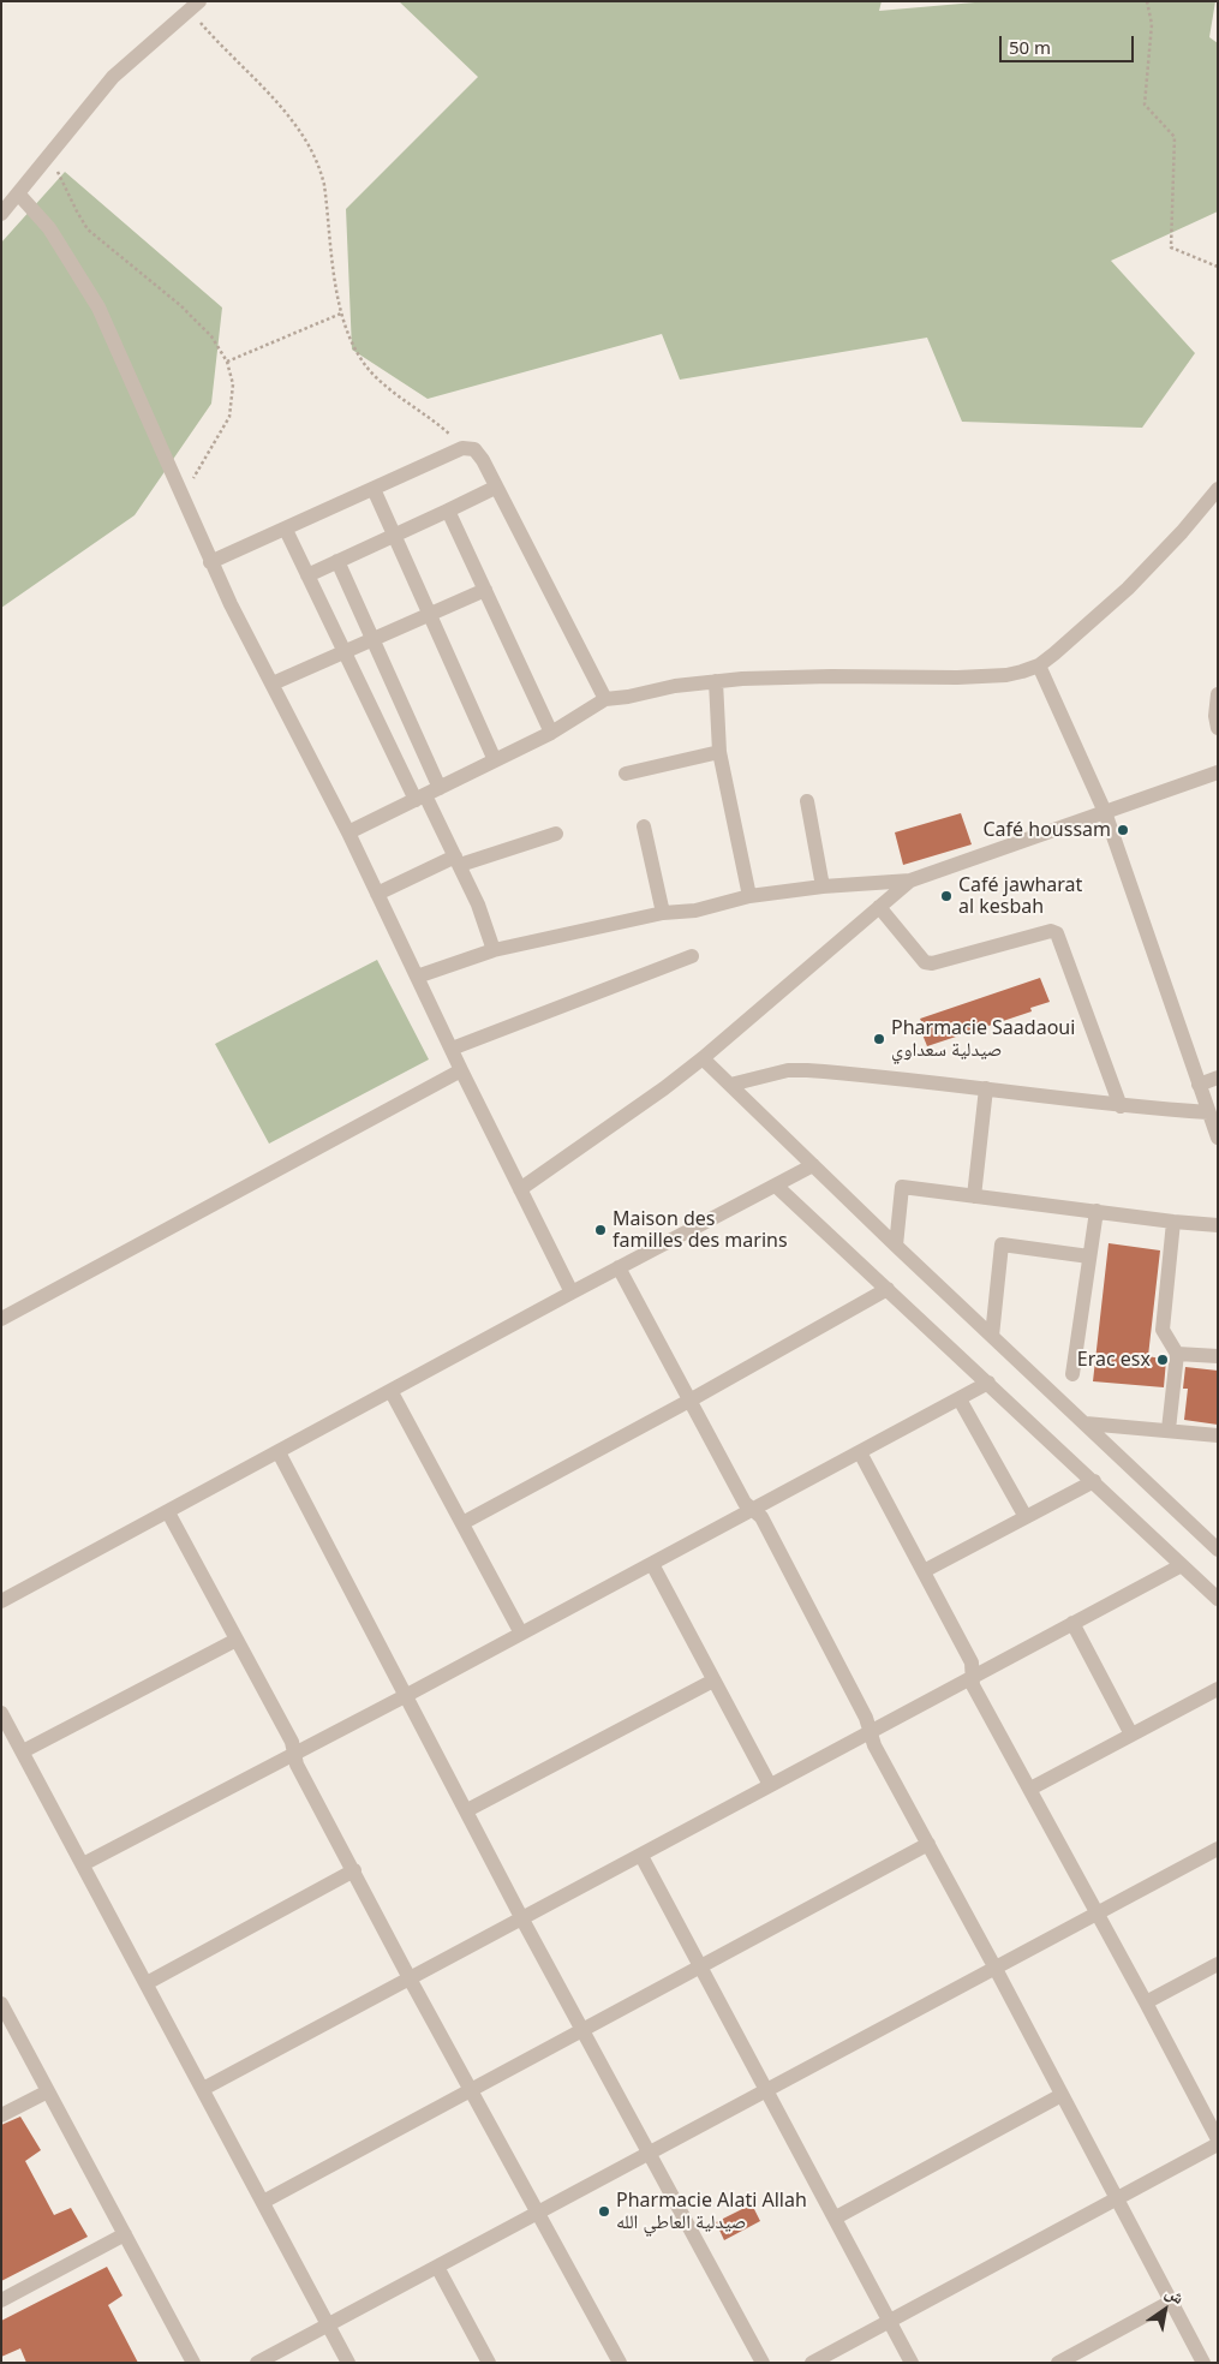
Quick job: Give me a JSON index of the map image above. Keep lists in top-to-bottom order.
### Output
{
  "places": [
    "Café houssam",
    "Café jawharat al kesbah",
    "Pharmacie Saadaoui صيدلية سعداوي",
    "Maison des familles des marins",
    "Erac esx",
    "Pharmacie Alati Allah صيدلية العاطي الله"
  ],
  "scale_bar": "50 m",
  "north": "top right"
}
